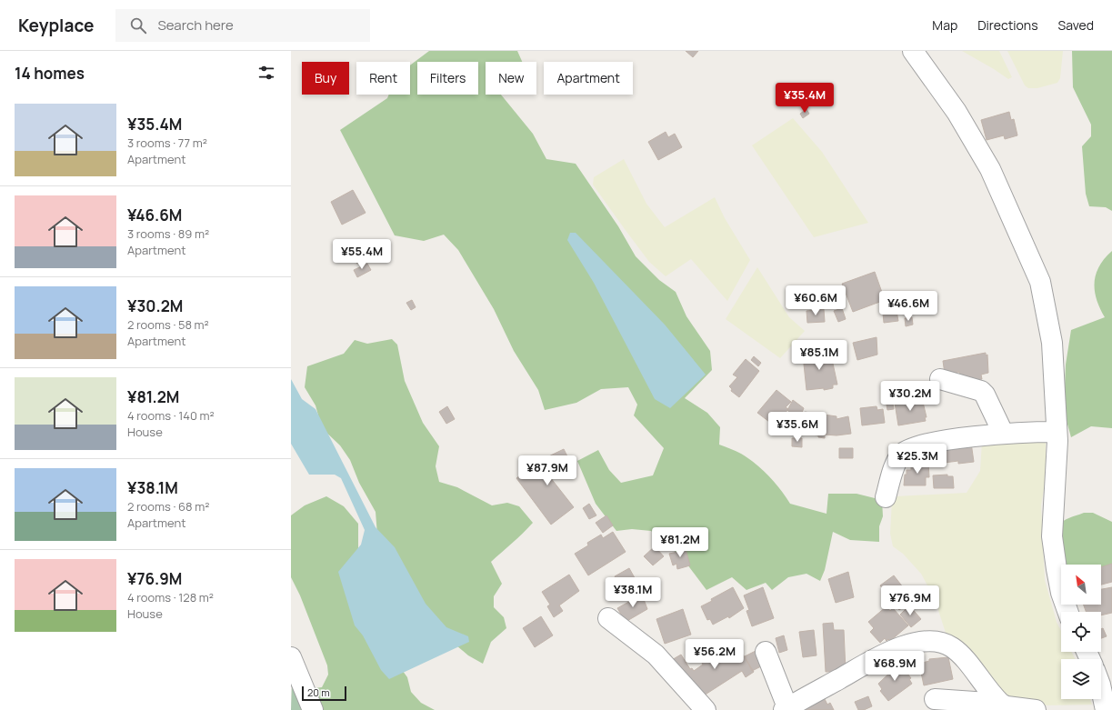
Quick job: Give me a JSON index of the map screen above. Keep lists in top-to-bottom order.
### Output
{
  "scale_bar": "20 m",
  "north": "top left",
  "page": {
    "header": "Keyplace",
    "search": "Search here",
    "nav": ["Map", "Directions", "Saved"],
    "heading": "14 homes",
    "chip": [
      "Buy",
      "Rent",
      "Filters",
      "New",
      "Apartment"
    ],
    "price": [
      "¥35.4M",
      "¥55.4M",
      "¥60.6M",
      "¥46.6M",
      "¥85.1M",
      "¥30.2M",
      "¥35.6M",
      "¥25.3M",
      "¥87.9M",
      "¥81.2M",
      "¥38.1M",
      "¥76.9M",
      "¥56.2M",
      "¥68.9M"
    ],
    "list": [
      {
        "name": "¥35.4M",
        "note": "3 rooms · 77 m² · Apartment"
      },
      {
        "name": "¥46.6M",
        "note": "3 rooms · 89 m² · Apartment"
      },
      {
        "name": "¥30.2M",
        "note": "2 rooms · 58 m² · Apartment"
      },
      {
        "name": "¥81.2M",
        "note": "4 rooms · 140 m² · House"
      },
      {
        "name": "¥38.1M",
        "note": "2 rooms · 68 m² · Apartment"
      },
      {
        "name": "¥76.9M",
        "note": "4 rooms · 128 m² · House"
      }
    ],
    "scale": "20 m"
  }
}
